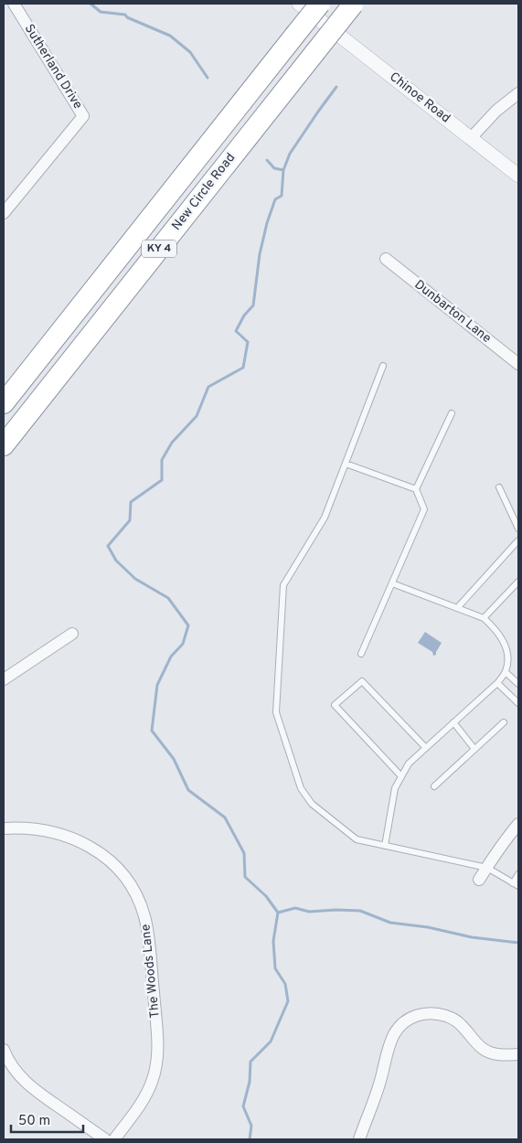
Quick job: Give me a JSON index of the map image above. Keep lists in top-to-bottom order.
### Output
{
  "streets": {
    "highway": ["New Circle Road", "KY 4"],
    "street": [
      "Sutherland Drive",
      "Chinoe Road",
      "Dunbarton Lane",
      "The Woods Lane"
    ]
  },
  "crossings": [
    ["Chinoe Road", "New Circle Road"]
  ],
  "scale_bar": "50 m"
}
